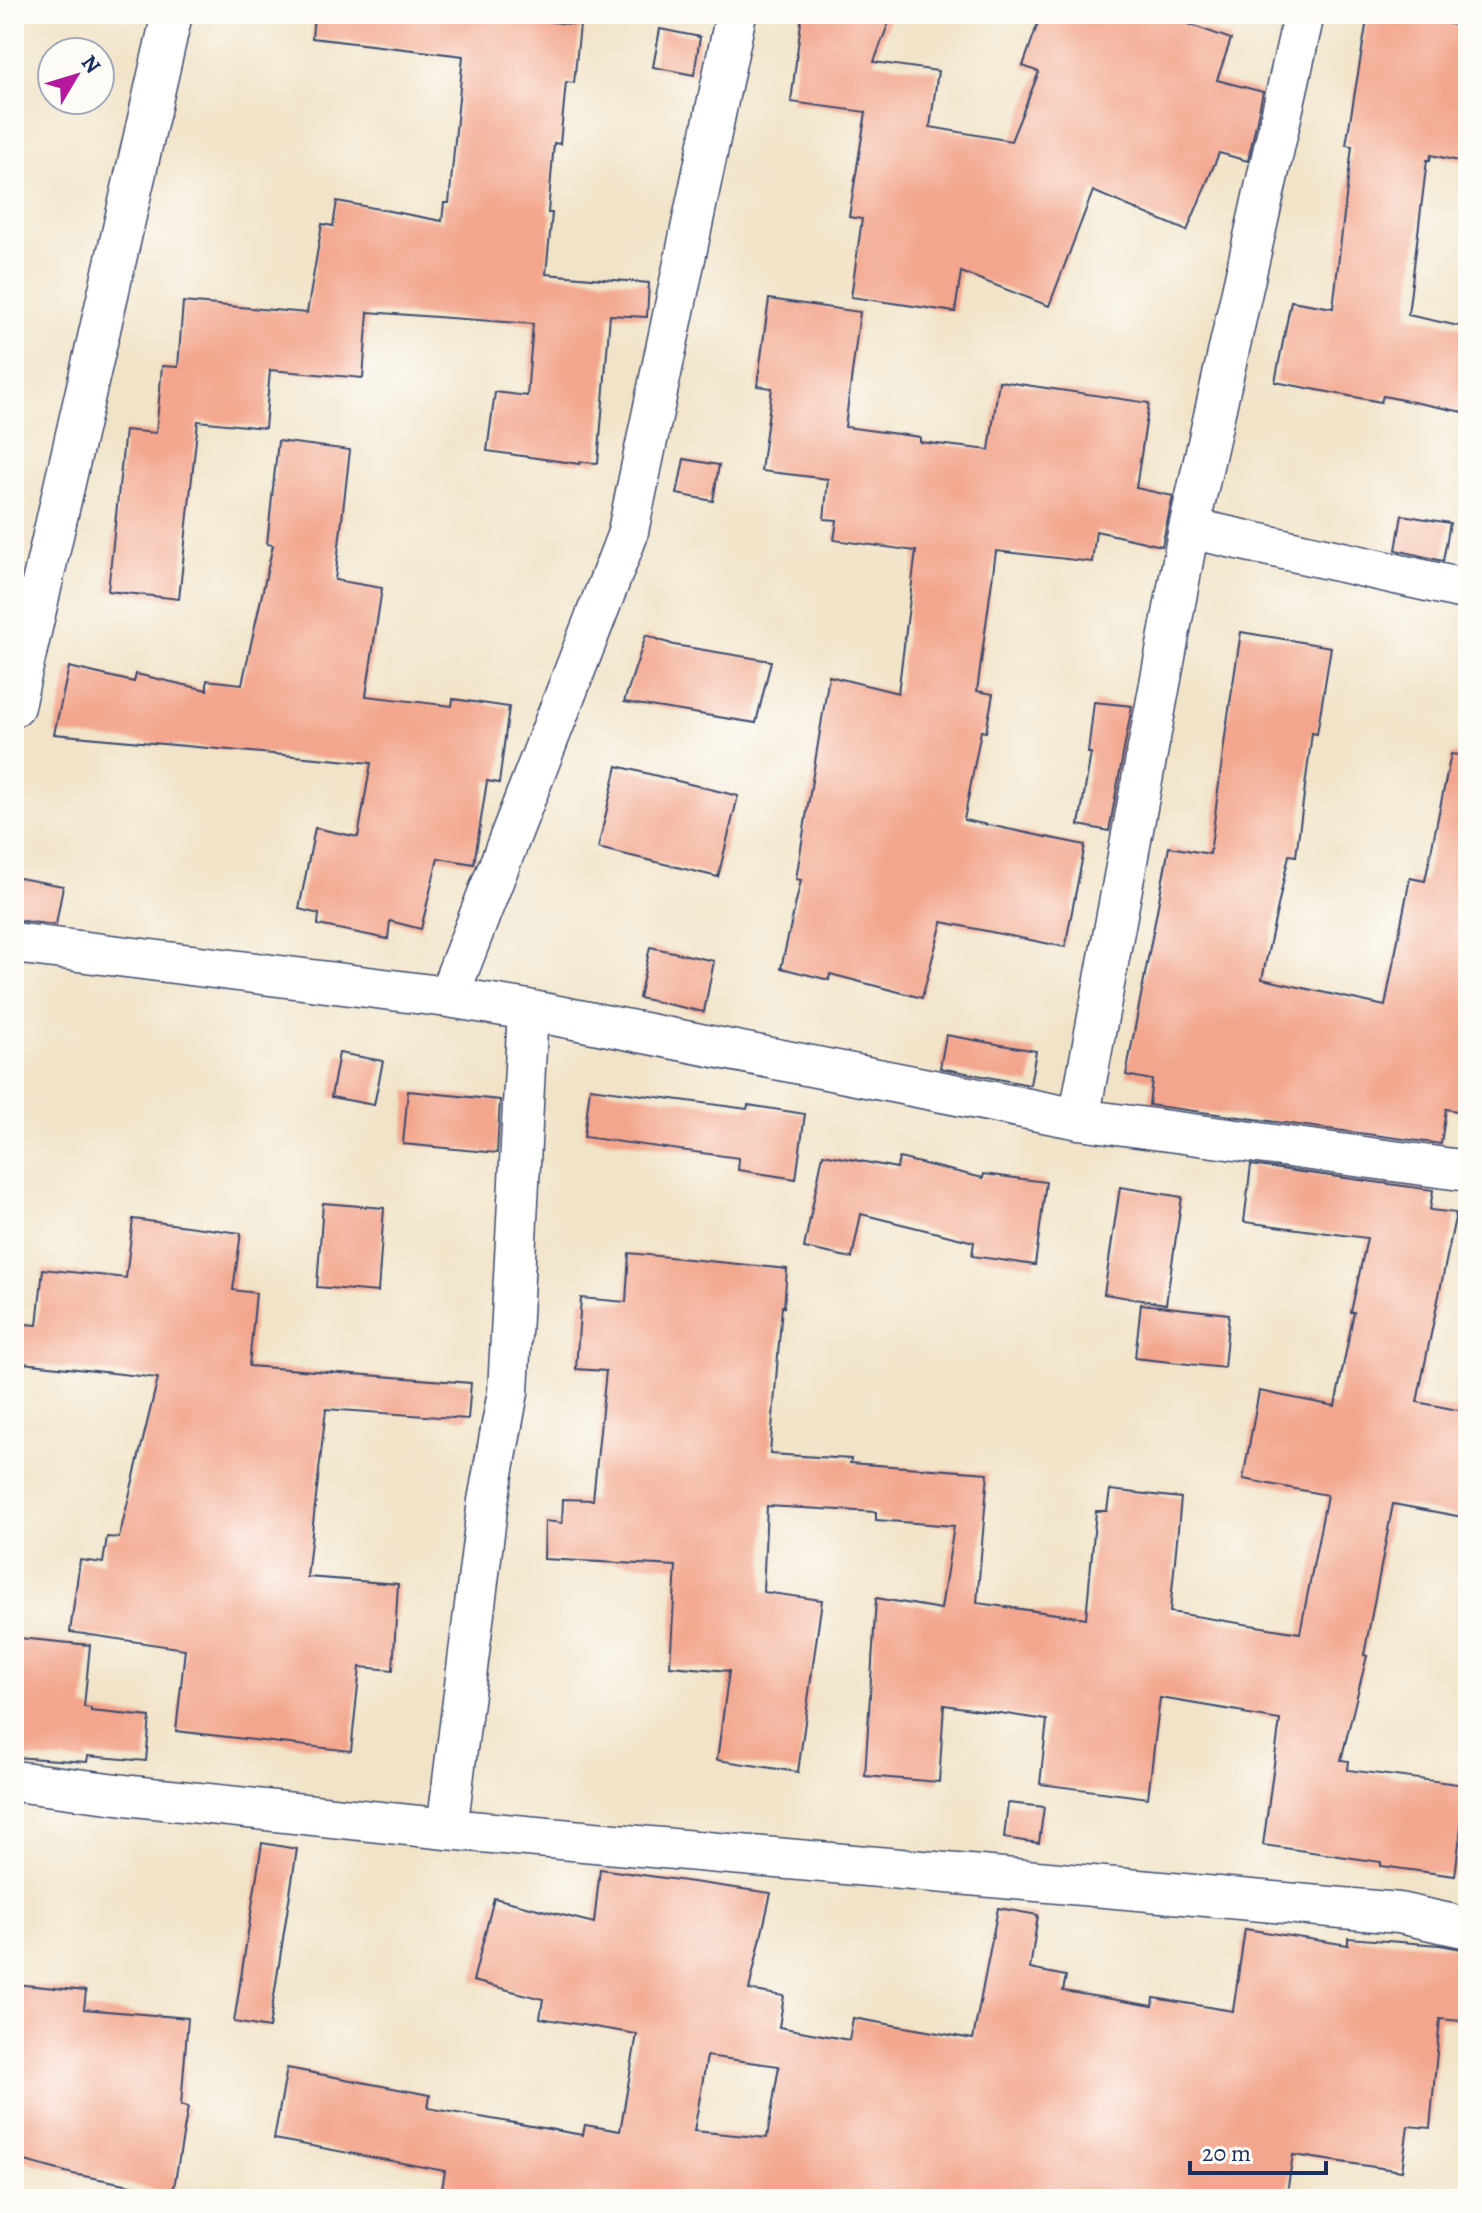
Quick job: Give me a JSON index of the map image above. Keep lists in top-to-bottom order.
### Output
{
  "scale_bar": "20 m",
  "north": "top right"
}
